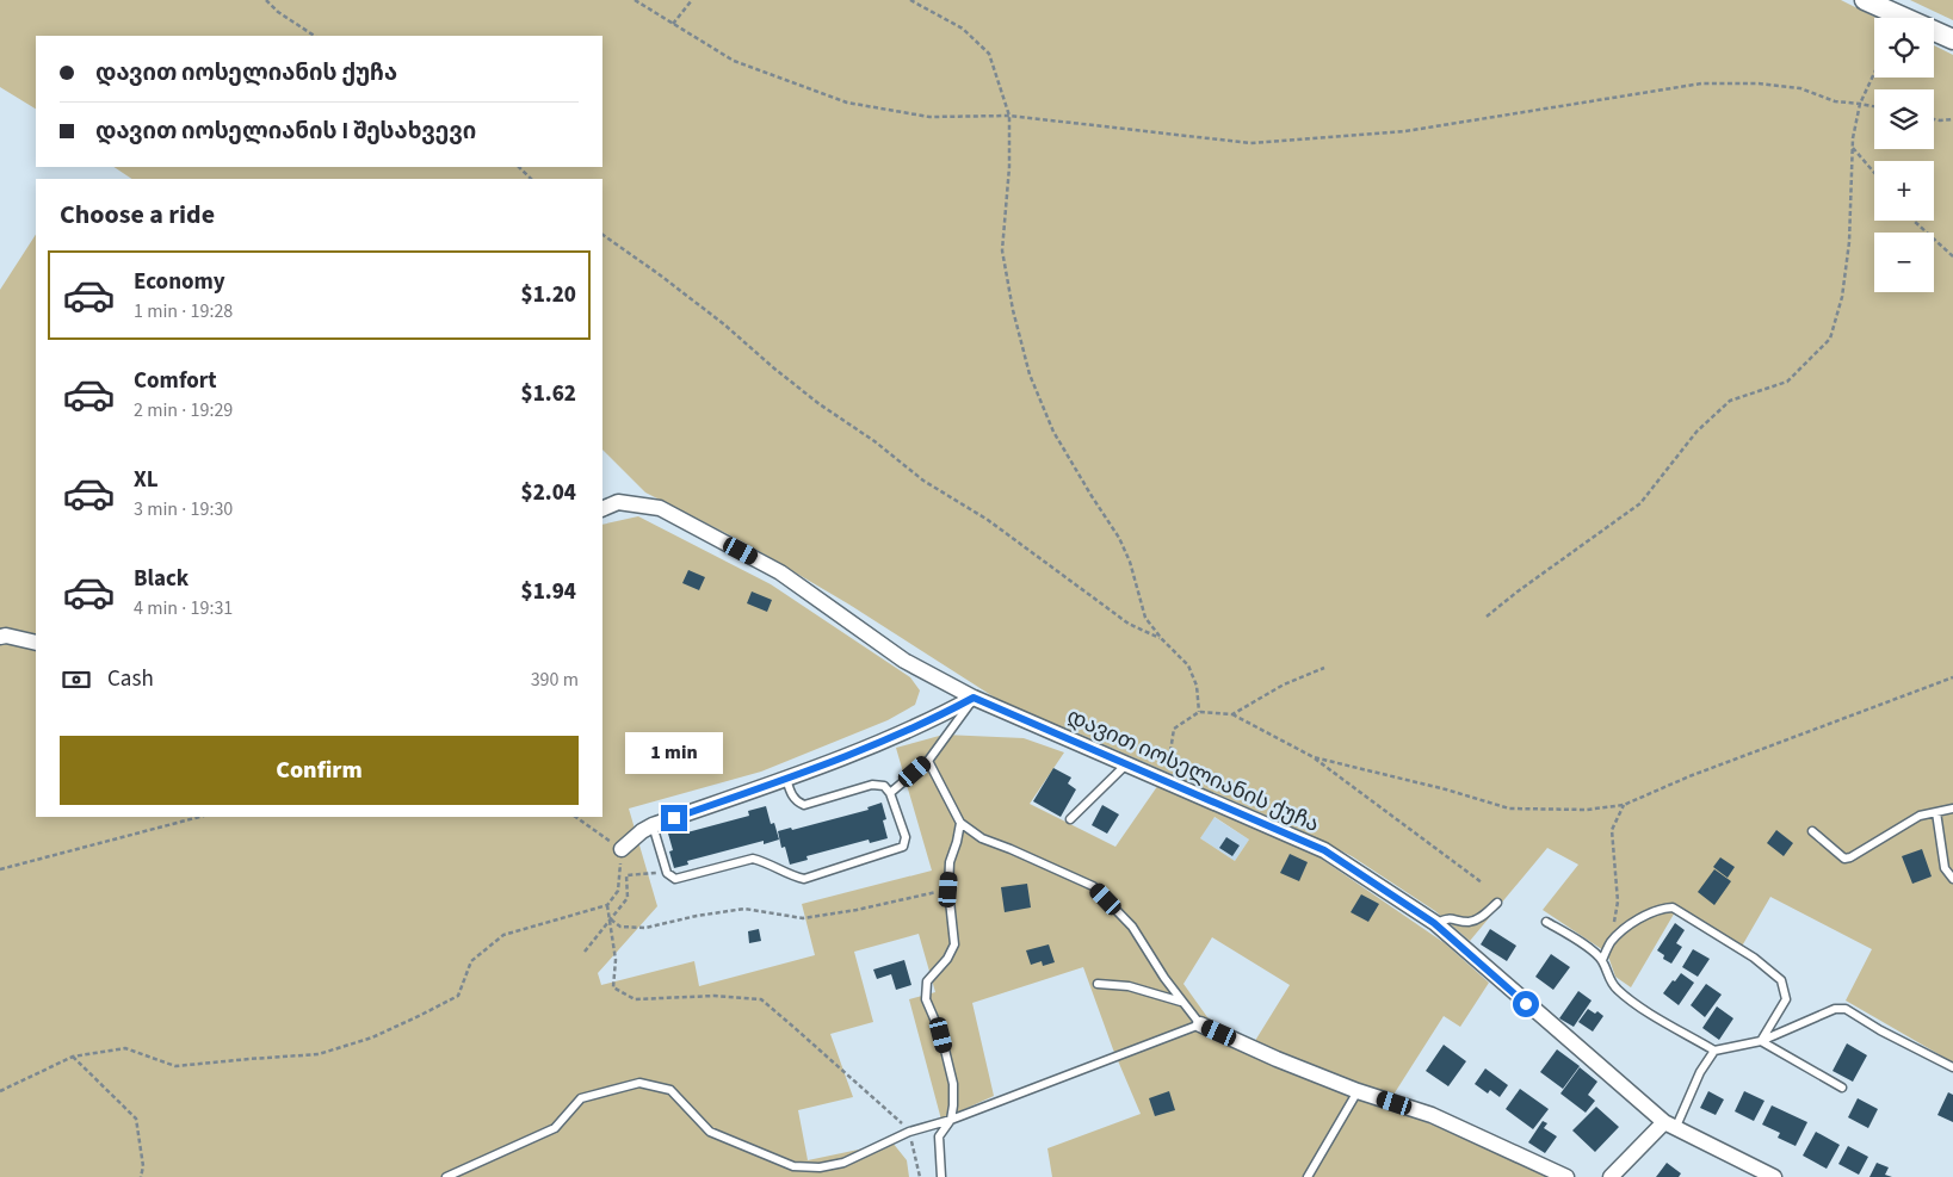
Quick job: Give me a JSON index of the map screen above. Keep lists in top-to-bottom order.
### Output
{
  "streets": {
    "street": ["დავით იოსელიანის ქუჩა"]
  },
  "page": {
    "map_buttons": ["+", "−"],
    "banner": ["დავით იოსელიანის ქუჩა", "დავით იოსელიანის I შესახვევი"],
    "heading": "Choose a ride",
    "list": [
      {
        "name": "Economy",
        "note": "1 min · 19:28",
        "value": "$1.20"
      },
      {
        "name": "Comfort",
        "note": "2 min · 19:29",
        "value": "$1.62"
      },
      {
        "name": "XL",
        "note": "3 min · 19:30",
        "value": "$2.04"
      },
      {
        "name": "Black",
        "note": "4 min · 19:31",
        "value": "$1.94"
      }
    ],
    "pay": ["Cash", "390 m"],
    "buttons": "Confirm",
    "bubble": "1 min"
  }
}
